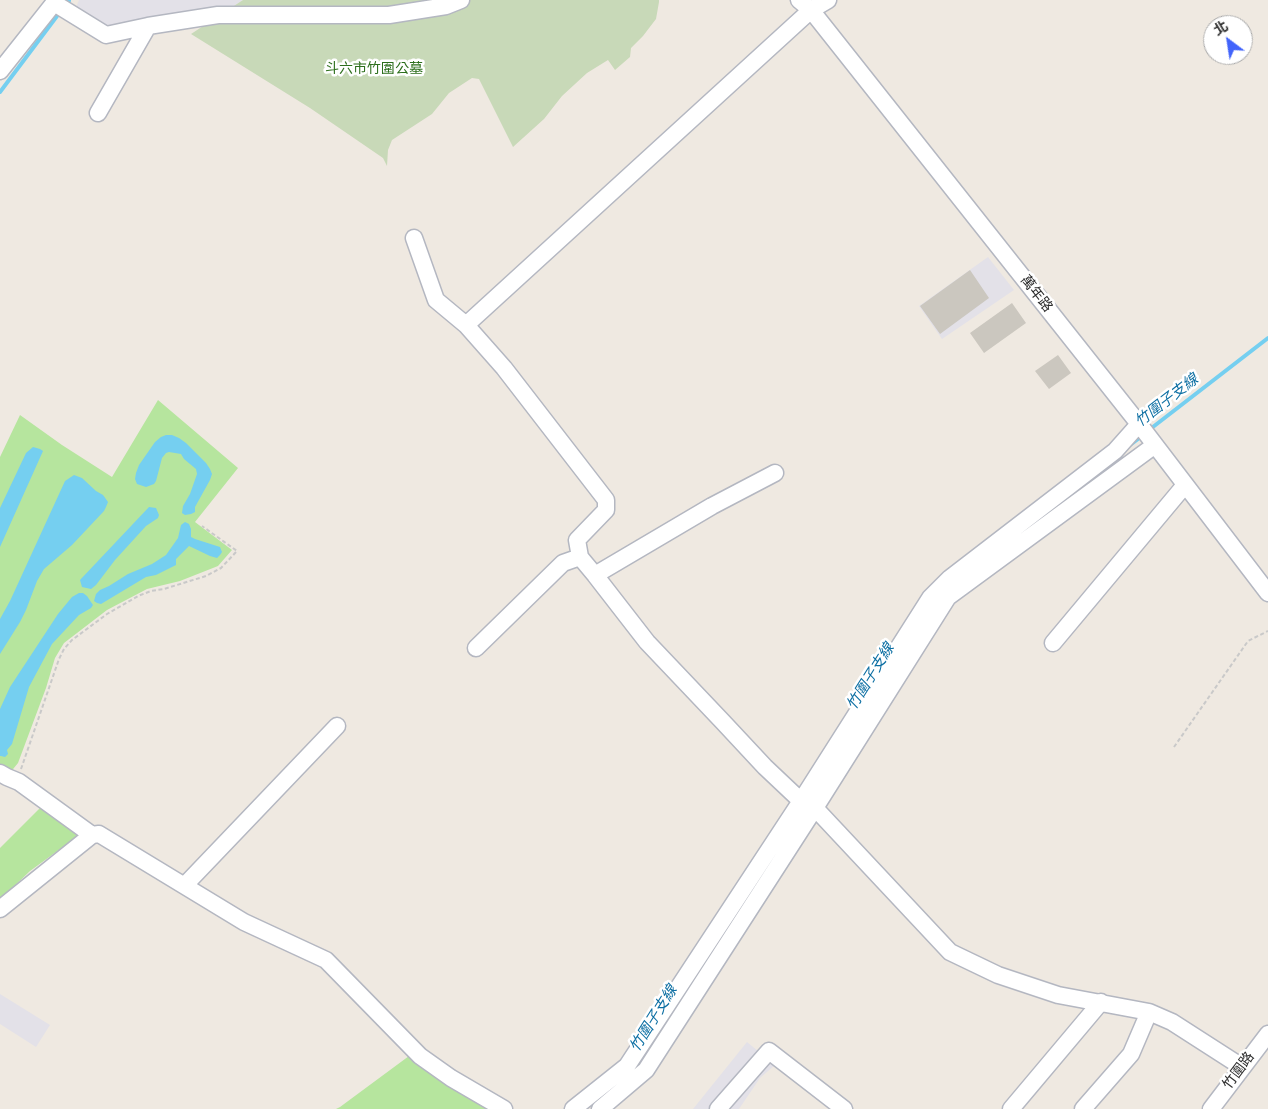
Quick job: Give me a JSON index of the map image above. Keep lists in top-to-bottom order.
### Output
{
  "streets": {
    "street": ["萬年路", "竹圍路"]
  },
  "water": ["竹圍子支線"],
  "parks": ["斗六市竹圍公墓"],
  "north": "top left"
}
